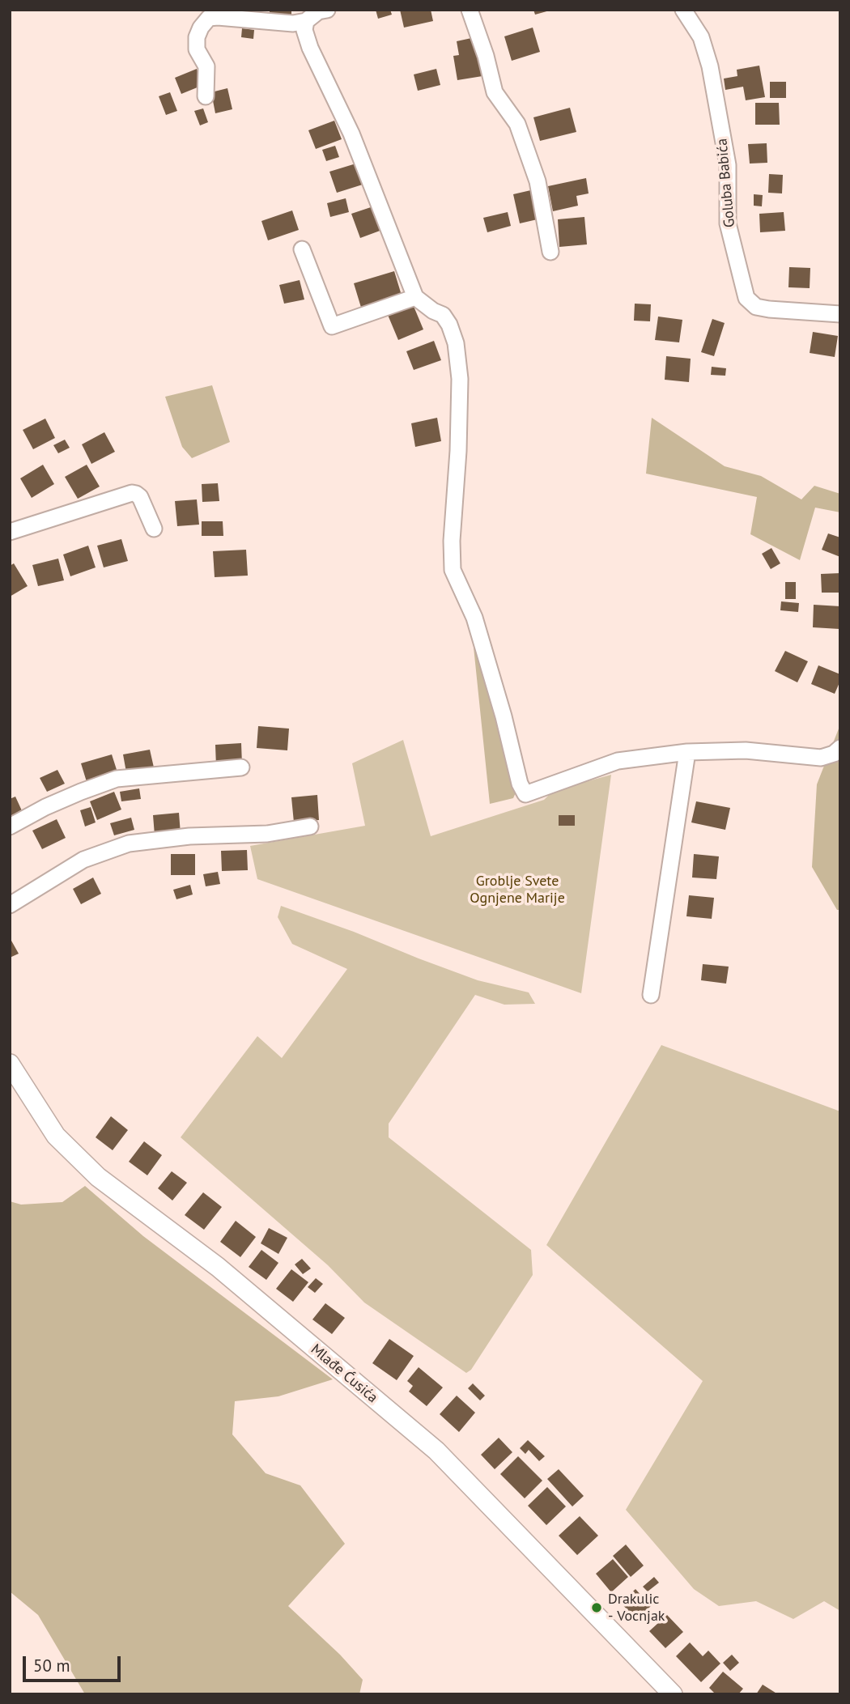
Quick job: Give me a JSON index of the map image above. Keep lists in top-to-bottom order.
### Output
{
  "streets": {
    "street": ["Goluba Babića", "Mlađe Ćusića"]
  },
  "parks": ["Groblje Svete Ognjene Marije"],
  "places": ["Drakulic - Vocnjak"],
  "scale_bar": "50 m"
}
